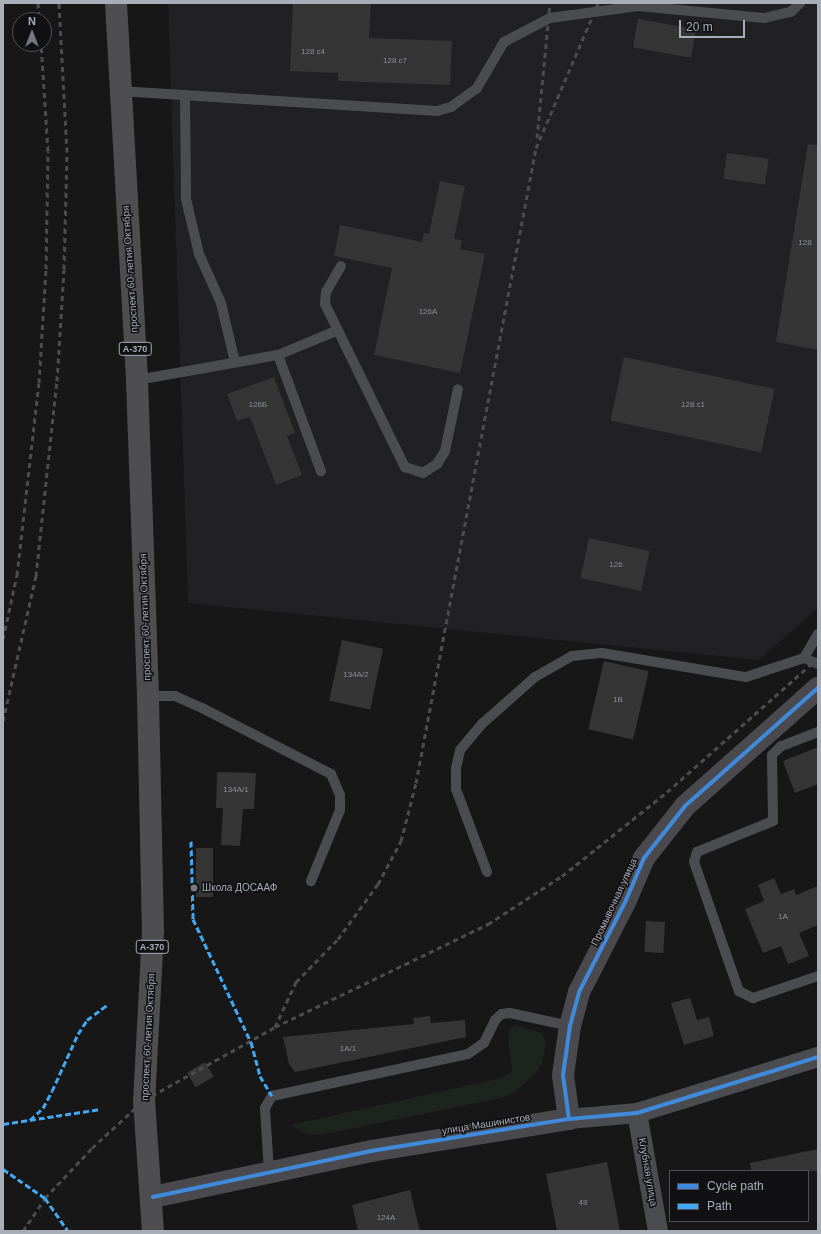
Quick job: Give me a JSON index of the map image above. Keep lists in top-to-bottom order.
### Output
{
  "streets": {
    "highway": ["проспект 60-летия Октября", "А-370"],
    "street": ["Промывочная улица", "улица Машинистов", "Клубная улица"]
  },
  "crossings": [
    ["проспект 60-летия Октября", "улица Машинистов"],
    ["Промывочная улица", "улица Машинистов"],
    ["улица Машинистов", "Клубная улица"]
  ],
  "places": ["Школа ДОСААФ"],
  "house_numbers": [
    "128 с4",
    "128 с7",
    "128",
    "126А",
    "126Б",
    "128 с1",
    "126",
    "134А/2",
    "1В",
    "134А/1",
    "1А",
    "1А/1",
    "49",
    "124А"
  ],
  "legend": ["Cycle path", "Path"],
  "scale_bar": "20 m",
  "north": "top"
}
